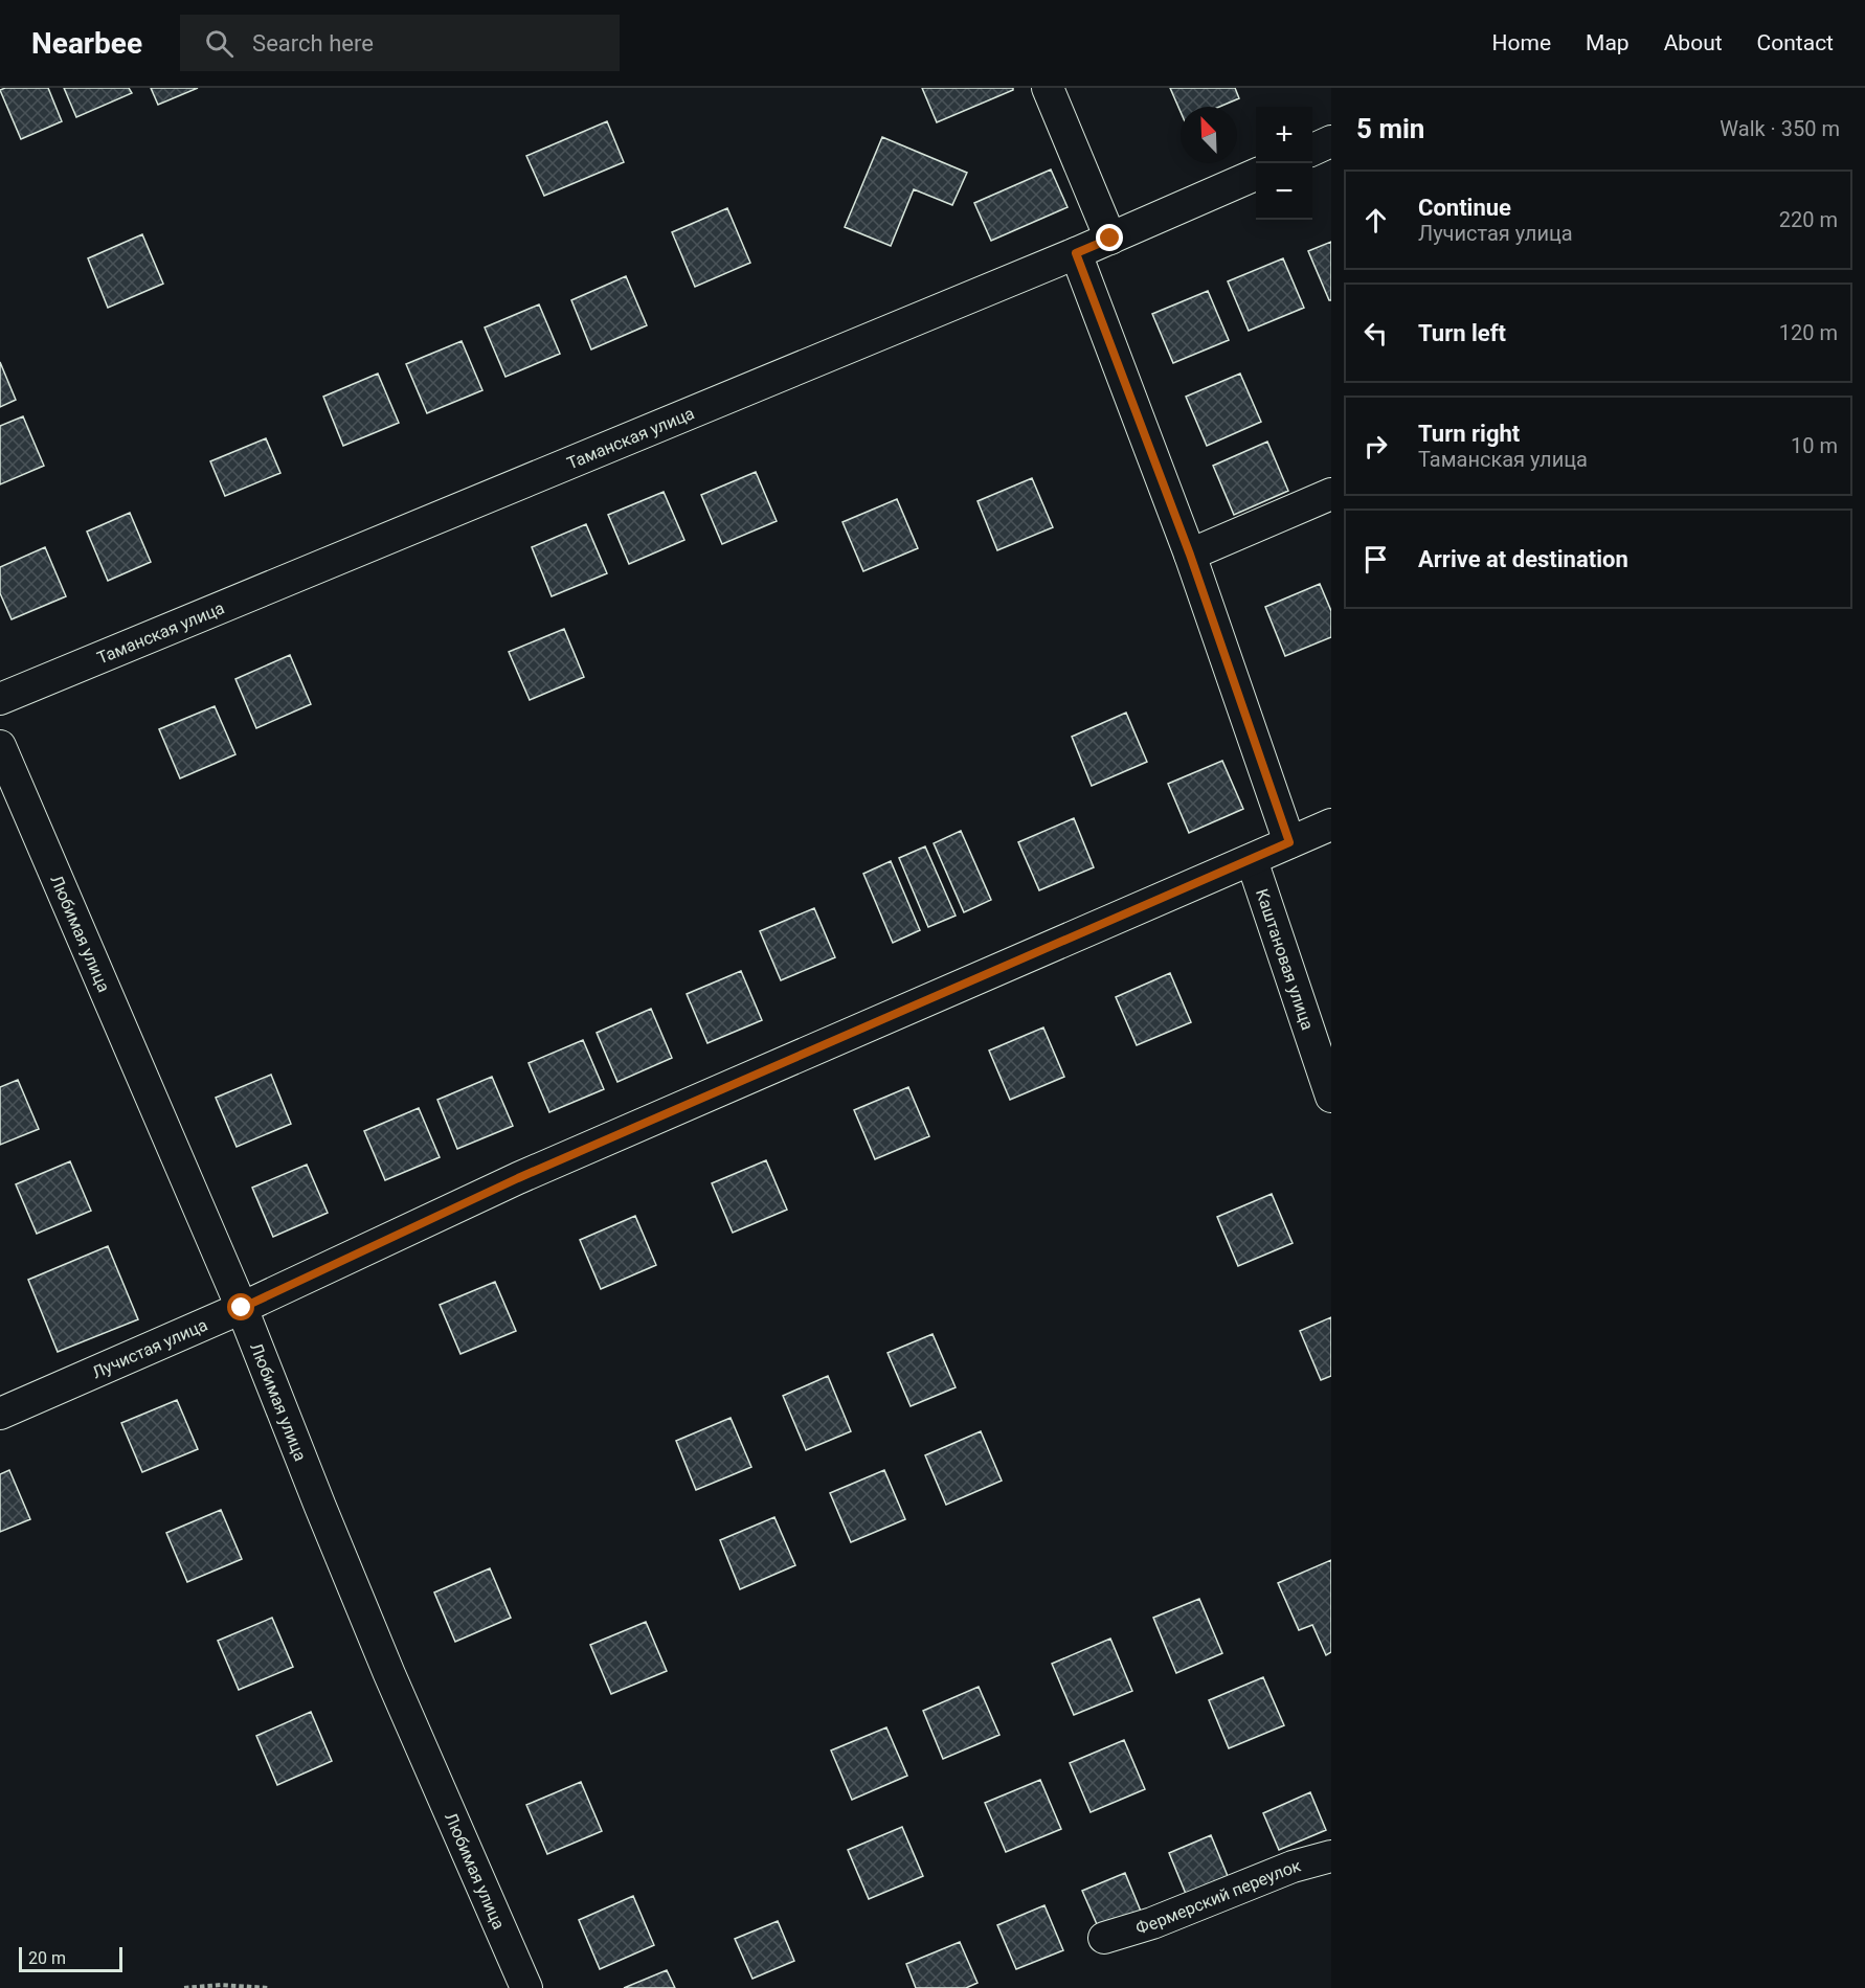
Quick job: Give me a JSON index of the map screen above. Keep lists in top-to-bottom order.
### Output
{
  "streets": {
    "street": [
      "Таманская улица",
      "Любимая улица",
      "Каштановая улица",
      "Лучистая улица",
      "Фермерский переулок"
    ]
  },
  "crossings": [
    ["Любимая улица", "Лучистая улица"],
    ["Каштановая улица", "Лучистая улица"]
  ],
  "scale_bar": "20 m",
  "north": "top left",
  "page": {
    "header": "Nearbee",
    "search": "Search here",
    "nav": [
      "Home",
      "Map",
      "About",
      "Contact"
    ],
    "heading": ["5 min", "Walk · 350 m"],
    "map_buttons": ["+", "−"],
    "list": [
      ["Continue", "Лучистая улица", "220 m"],
      ["Turn left", "120 m"],
      ["Turn right", "Таманская улица", "10 m"],
      "Arrive at destination"
    ],
    "scale": "20 m"
  }
}
